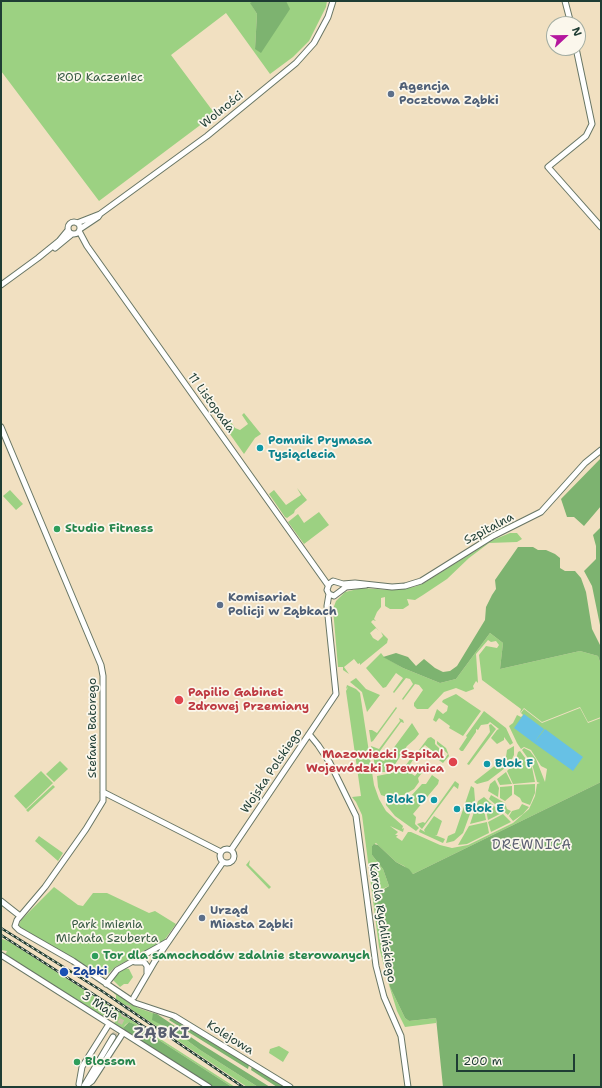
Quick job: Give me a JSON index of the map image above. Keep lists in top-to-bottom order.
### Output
{
  "streets": {
    "street": [
      "Wolności",
      "11 Listopada",
      "Szpitalna",
      "Stefana Batorego",
      "Wojska Polskiego",
      "Karola Rychlińskiego",
      "3 Maja",
      "Kolejowa"
    ]
  },
  "crossings": [
    ["Wolności", "11 Listopada"],
    ["Stefana Batorego", "Kolejowa"],
    ["Wojska Polskiego", "Karola Rychlińskiego"]
  ],
  "districts": ["DREWNICA", "ZĄBKI"],
  "parks": ["ROD Kaczeniec", "Park imienia Michała Szuberta"],
  "places": [
    "Agencja Pocztowa Ząbki",
    "Pomnik Prymasa Tysiąclecia",
    "Studio Fitness",
    "Komisariat Policji w Ząbkach",
    "Papilio Gabinet Zdrowej Przemiany",
    "Mazowiecki Szpital Wojewódzki Drewnica",
    "Blok F",
    "Blok D",
    "Blok E",
    "Urząd Miasta Ząbki",
    "Tor dla samochodów zdalnie sterowanych",
    "Ząbki",
    "Blossom"
  ],
  "scale_bar": "200 m",
  "north": "right"
}
